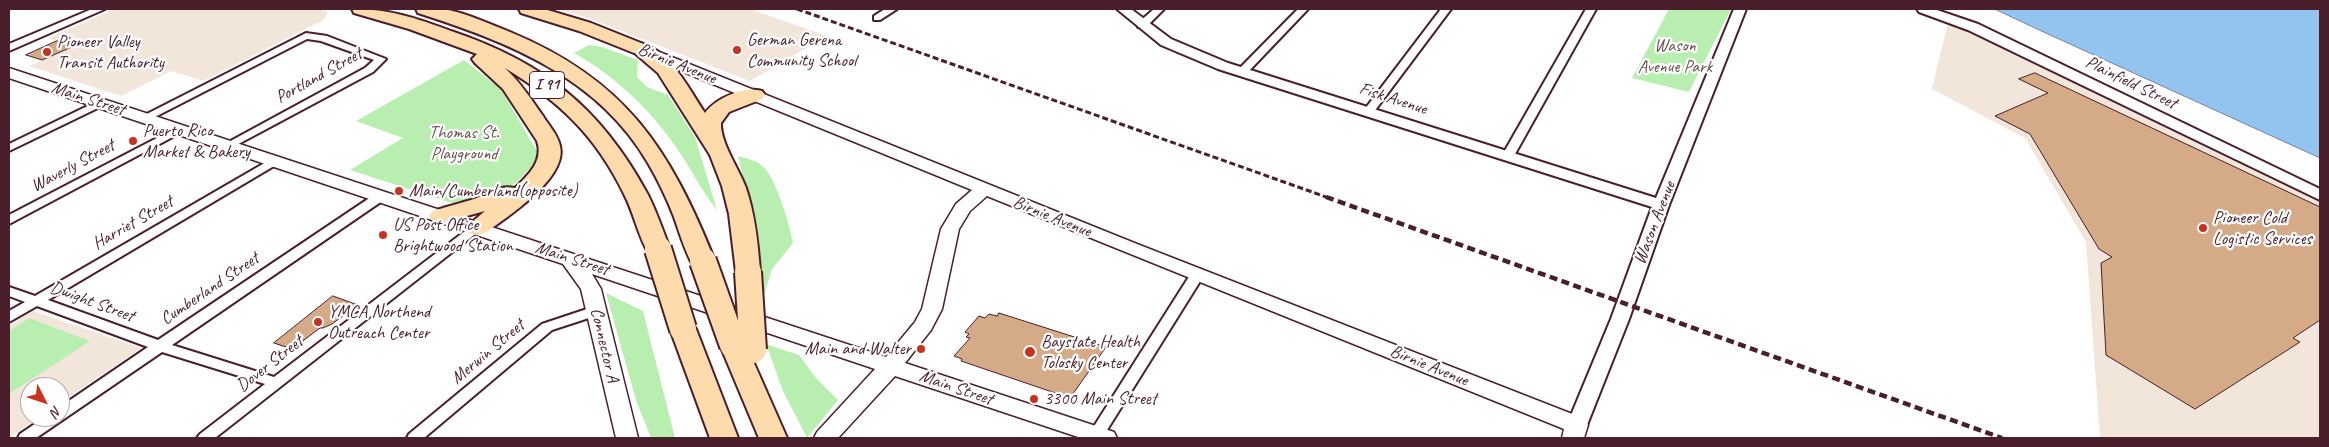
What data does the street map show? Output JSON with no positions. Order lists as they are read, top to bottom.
{
  "streets": {
    "highway": ["I 91"],
    "main road": ["Birnie Avenue", "Main Street", "Connector A"],
    "street": [
      "Portland Street",
      "Plainfield Street",
      "Fisk Avenue",
      "Waverly Street",
      "Harriet Street",
      "Wason Avenue",
      "Cumberland Street",
      "Dwight Street",
      "Merwin Street",
      "Dover Street"
    ]
  },
  "crossings": [
    ["Birnie Avenue", "Wason Avenue"],
    ["Portland Street", "Main Street"],
    ["Main Street", "Waverly Street"],
    ["Main Street", "Harriet Street"],
    ["Main Street", "Cumberland Street"],
    ["Main Street", "Connector A"],
    ["Main Street", "Dover Street"],
    ["Fisk Avenue", "Wason Avenue"],
    ["Harriet Street", "Dwight Street"],
    ["Cumberland Street", "Dwight Street"],
    ["Dwight Street", "Dover Street"],
    ["Connector A", "Merwin Street"]
  ],
  "parks": ["Wason Avenue Park", "Thomas St. Playground"],
  "places": [
    "German Gerena Community School",
    "Pioneer Valley Transit Authority",
    "Puerto Rico Market & Bakery",
    "Main/Cumberland(opposite)",
    "Pioneer Cold Logistic Services",
    "US Post Office Brightwood Station",
    "YMCA Northend Outreach Center",
    "Main and Walter",
    "Baystate Health Tolosky Center",
    "3300 Main Street"
  ],
  "north": "bottom right"
}
